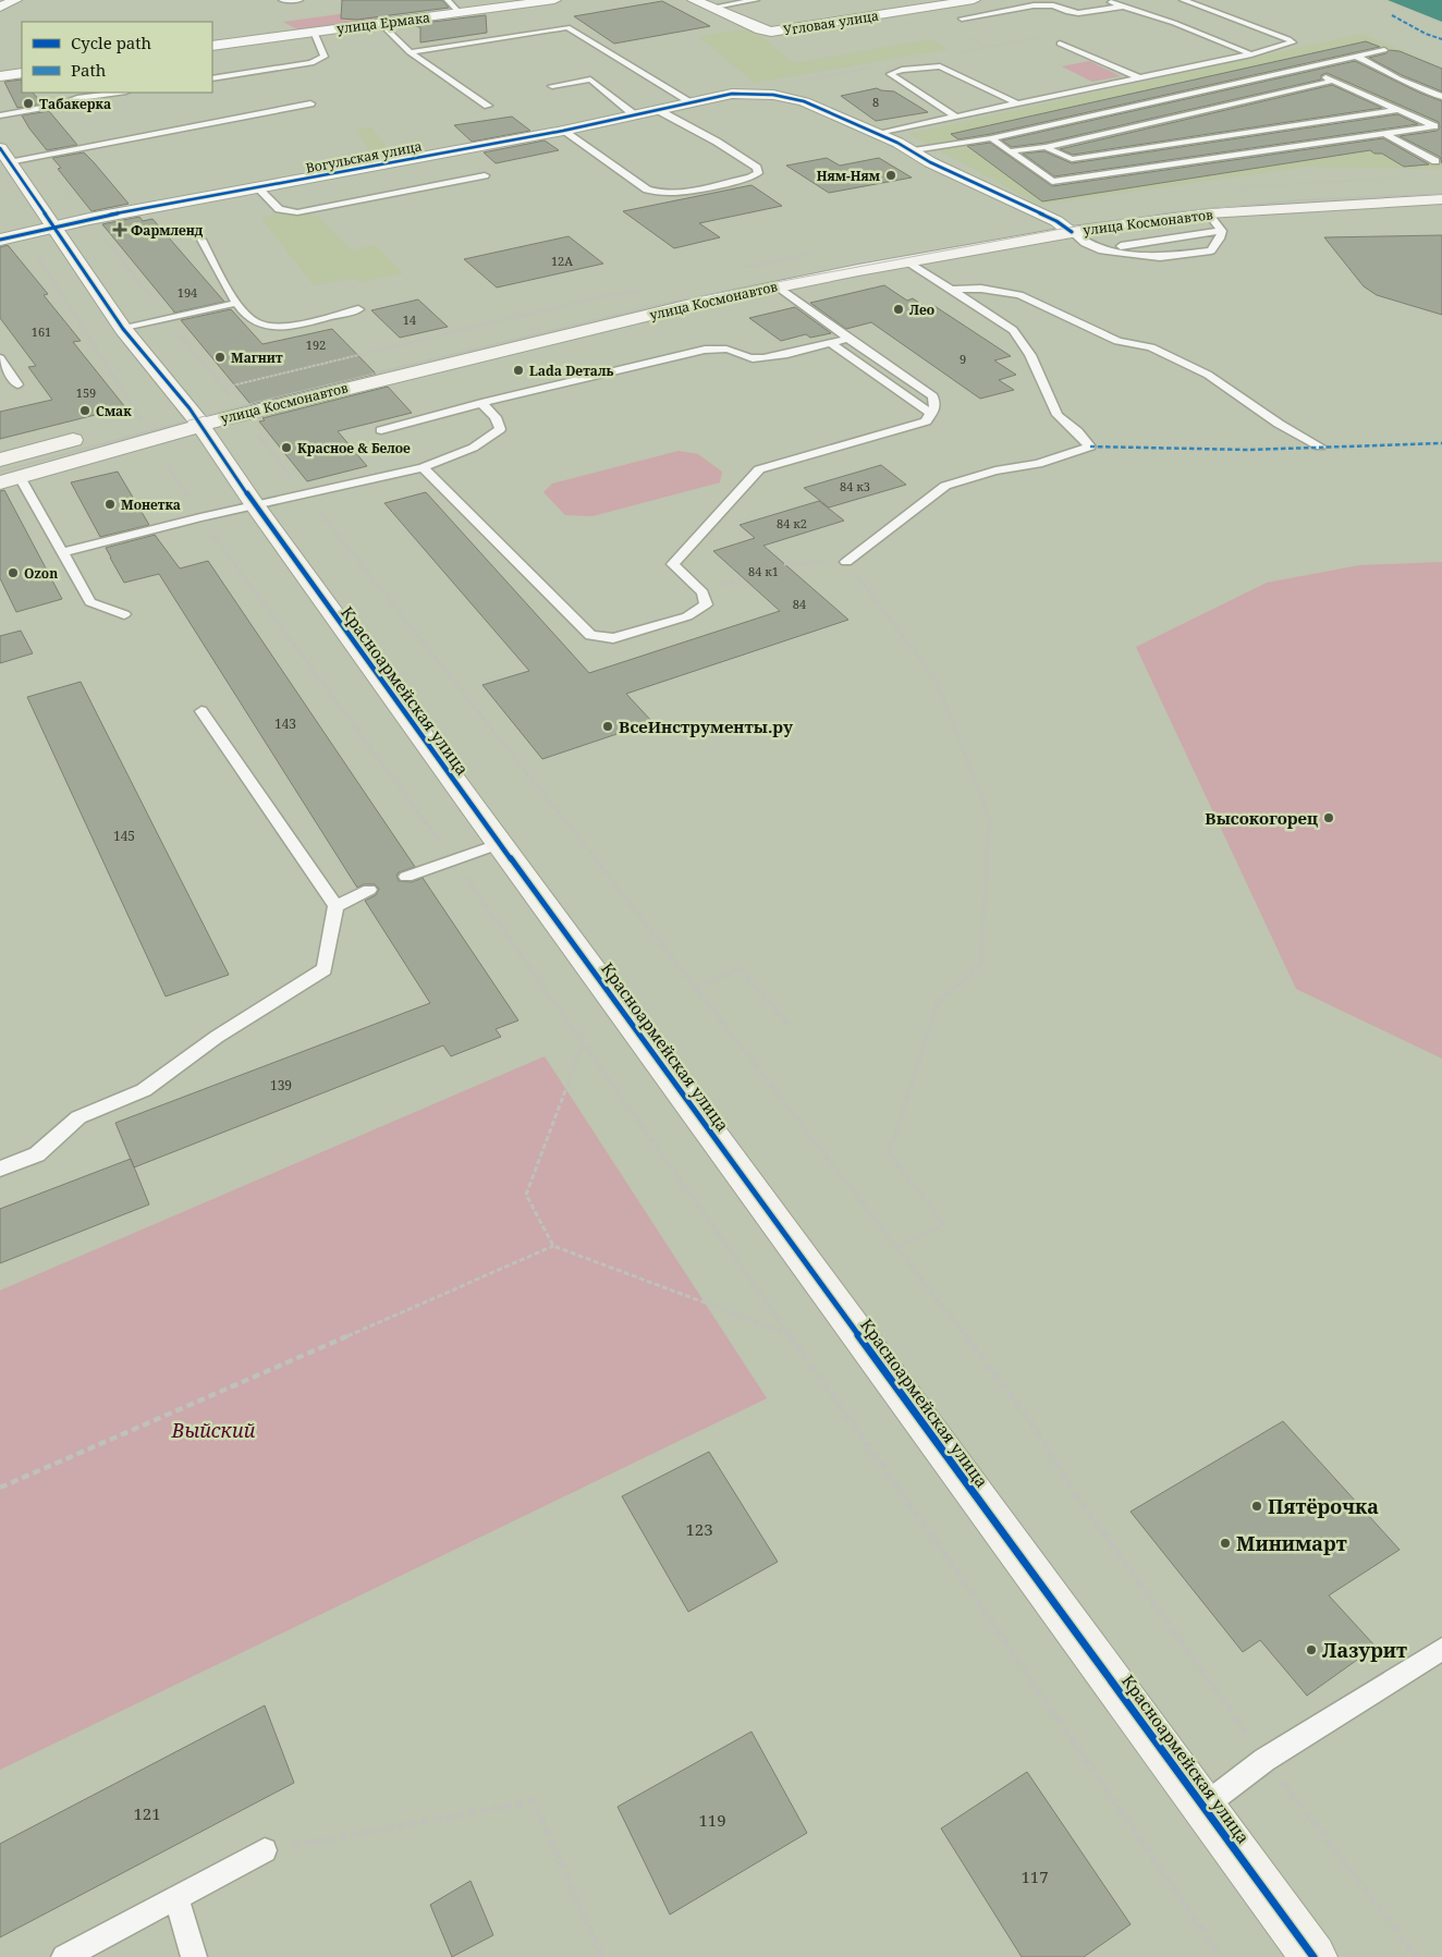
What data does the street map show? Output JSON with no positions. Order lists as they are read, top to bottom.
{
  "streets": {
    "main road": ["улица Космонавтов", "Красноармейская улица"],
    "street": ["улица Ермака", "Угловая улица", "Вогульская улица"]
  },
  "crossings": [
    ["Вогульская улица", "улица Космонавтов"],
    ["Вогульская улица", "Красноармейская улица"],
    ["улица Космонавтов", "Красноармейская улица"]
  ],
  "parks": ["Выйский"],
  "places": {
    "other": [
      "Табакерка",
      "Ням-Ням",
      "Лео",
      "Магнит",
      "Lada Dеталь",
      "Смак",
      "Красное & Белое",
      "Монетка",
      "Ozon",
      "ВсеИнструменты.ру",
      "Высокогорец",
      "Пятёрочка",
      "Минимарт",
      "Лазурит"
    ],
    "health": ["Фармленд"]
  },
  "house_numbers": [
    "8",
    "12А",
    "194",
    "14",
    "161",
    "192",
    "9",
    "159",
    "84 к3",
    "84 к2",
    "84 к1",
    "84",
    "143",
    "145",
    "139",
    "123",
    "121",
    "119",
    "117"
  ],
  "legend": ["Cycle path", "Path"]
}
